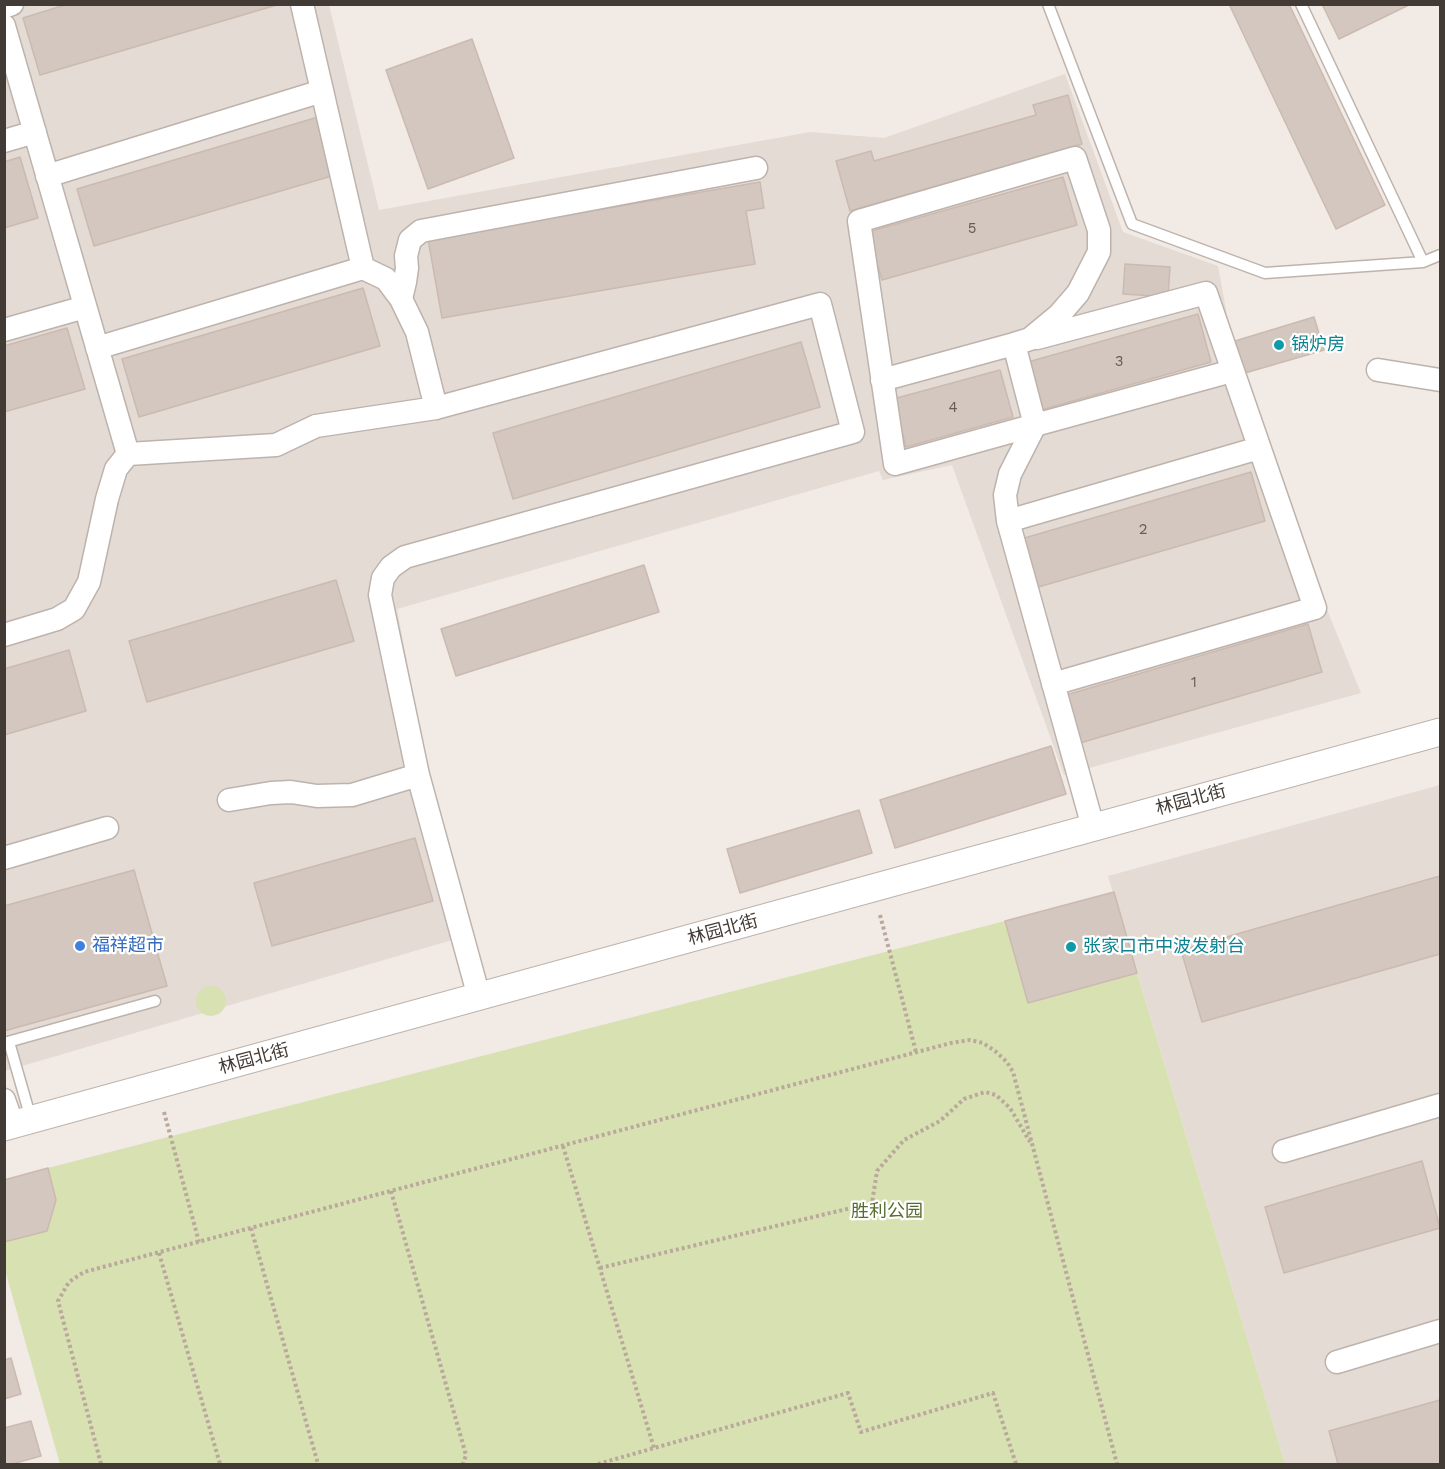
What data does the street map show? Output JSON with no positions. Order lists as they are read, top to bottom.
{
  "streets": {
    "street": ["林园北街"]
  },
  "parks": ["胜利公园"],
  "places": ["锅炉房", "福祥超市", "张家口市中波发射台"],
  "house_numbers": [
    "5",
    "3",
    "4",
    "2",
    "1"
  ]
}
